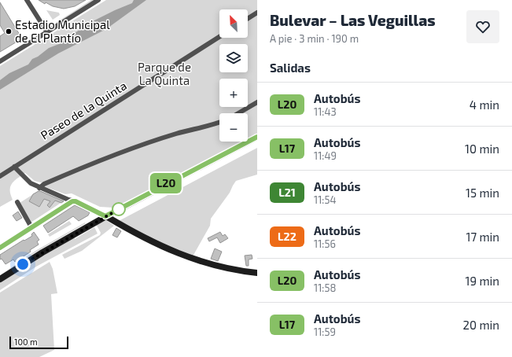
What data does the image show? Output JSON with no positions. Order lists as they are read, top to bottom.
{
  "streets": {
    "street": ["Paseo de la Quinta"]
  },
  "parks": ["Parque de La Quinta"],
  "places": ["Estadio Municipal de El Plantío"],
  "lines": ["bus line L20"],
  "scale_bar": "100 m",
  "north": "top left",
  "page": {
    "on_map": "L20",
    "heading": [
      ["Bulevar – Las Veguillas", "A pie · 3 min · 190 m"],
      "Salidas"
    ],
    "map_buttons": ["+", "−"],
    "list": [
      {
        "mark": "L20",
        "name": "Autobús",
        "note": "11:43",
        "value": "4 min"
      },
      {
        "mark": "L17",
        "name": "Autobús",
        "note": "11:49",
        "value": "10 min"
      },
      {
        "mark": "L21",
        "name": "Autobús",
        "note": "11:54",
        "value": "15 min"
      },
      {
        "mark": "L22",
        "name": "Autobús",
        "note": "11:56",
        "value": "17 min"
      },
      {
        "mark": "L20",
        "name": "Autobús",
        "note": "11:58",
        "value": "19 min"
      },
      {
        "mark": "L17",
        "name": "Autobús",
        "note": "11:59",
        "value": "20 min"
      }
    ],
    "scale": "100 m"
  }
}
